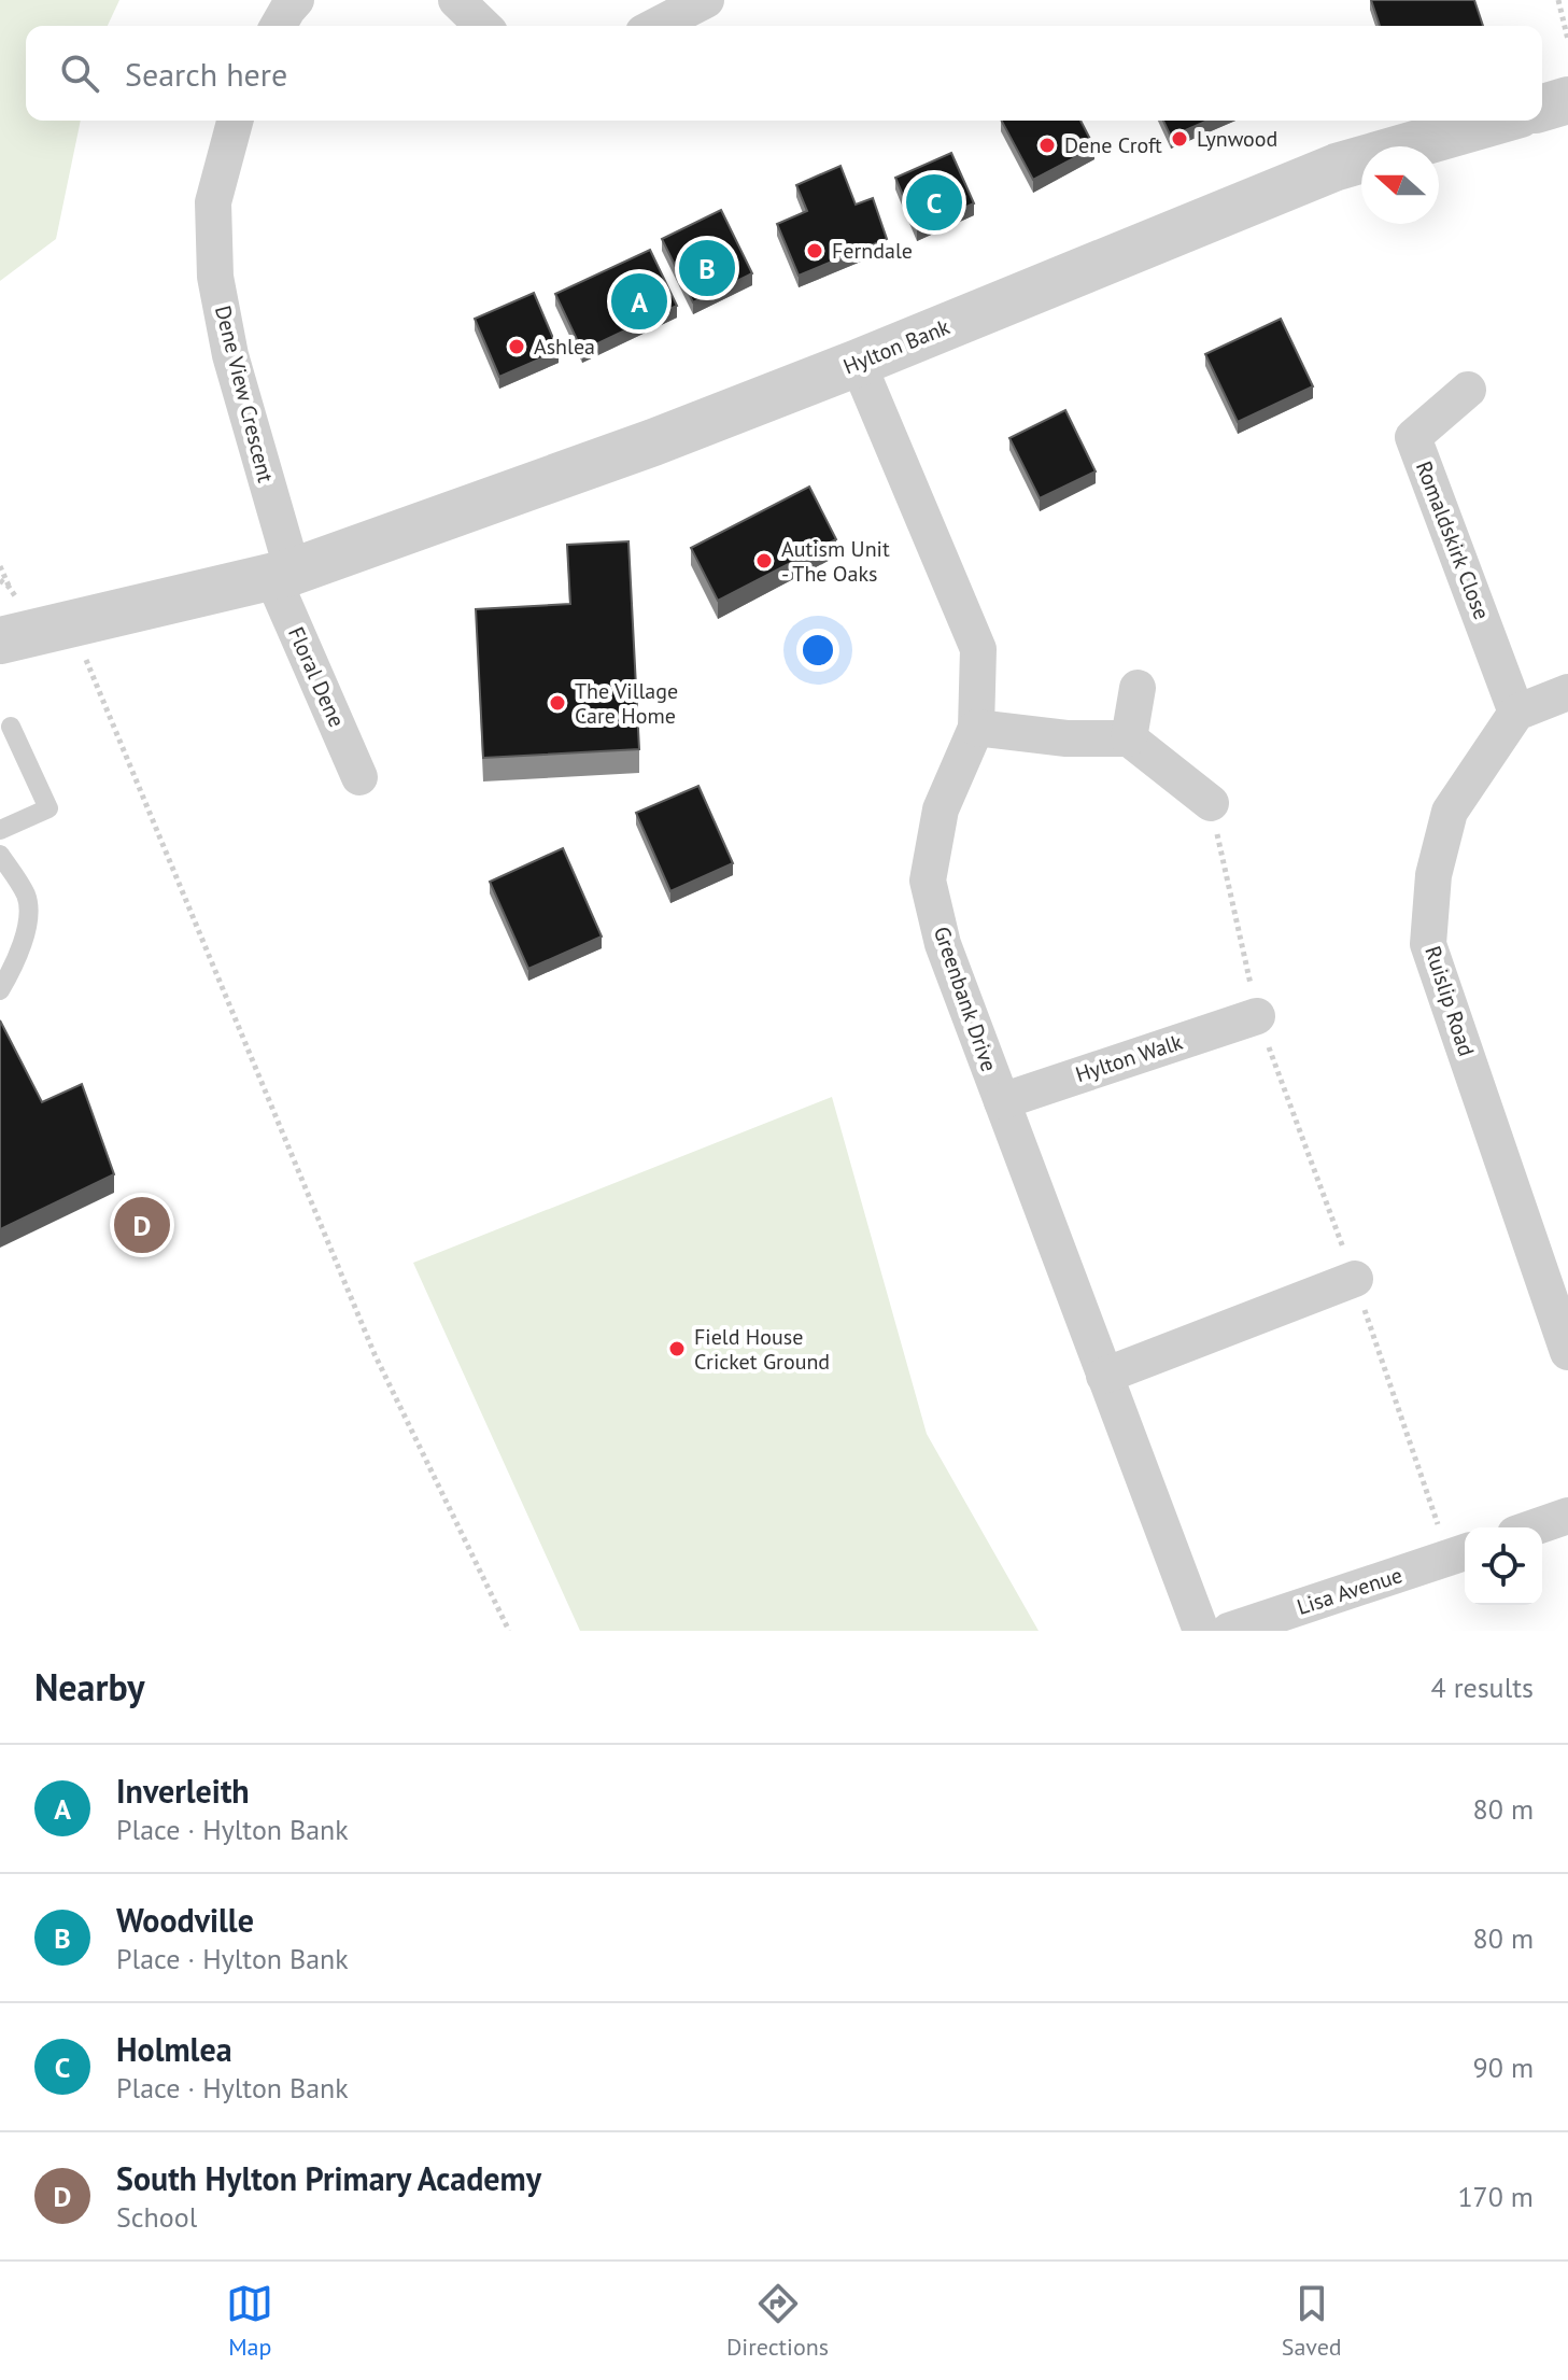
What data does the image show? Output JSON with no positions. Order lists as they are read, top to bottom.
{
  "streets": {
    "street": [
      "Hylton Bank",
      "Dene View Crescent",
      "Romaldskirk Close",
      "Floral Dene",
      "Greenbank Drive",
      "Ruislip Road",
      "Hylton Walk",
      "Lisa Avenue"
    ]
  },
  "crossings": [
    ["Hylton Bank", "Dene View Crescent"],
    ["Hylton Bank", "Floral Dene"],
    ["Hylton Bank", "Greenbank Drive"],
    ["Dene View Crescent", "Floral Dene"],
    ["Romaldskirk Close", "Ruislip Road"],
    ["Greenbank Drive", "Hylton Walk"]
  ],
  "places": [
    "Lynwood",
    "Dene Croft",
    "Ferndale",
    "Ashlea",
    "Autism Unit - The Oaks",
    "The Village Care Home",
    "Field House Cricket Ground"
  ],
  "north": "left",
  "page": {
    "search": "Search here",
    "pins": [
      "C",
      "B",
      "A",
      "D"
    ],
    "heading": ["Nearby", "4 results"],
    "list": [
      {
        "mark": "A",
        "name": "Inverleith",
        "note": "Place · Hylton Bank",
        "value": "80 m"
      },
      {
        "mark": "B",
        "name": "Woodville",
        "note": "Place · Hylton Bank",
        "value": "80 m"
      },
      {
        "mark": "C",
        "name": "Holmlea",
        "note": "Place · Hylton Bank",
        "value": "90 m"
      },
      {
        "mark": "D",
        "name": "South Hylton Primary Academy",
        "note": "School",
        "value": "170 m"
      }
    ],
    "nav": ["Map", "Directions", "Saved"]
  }
}
